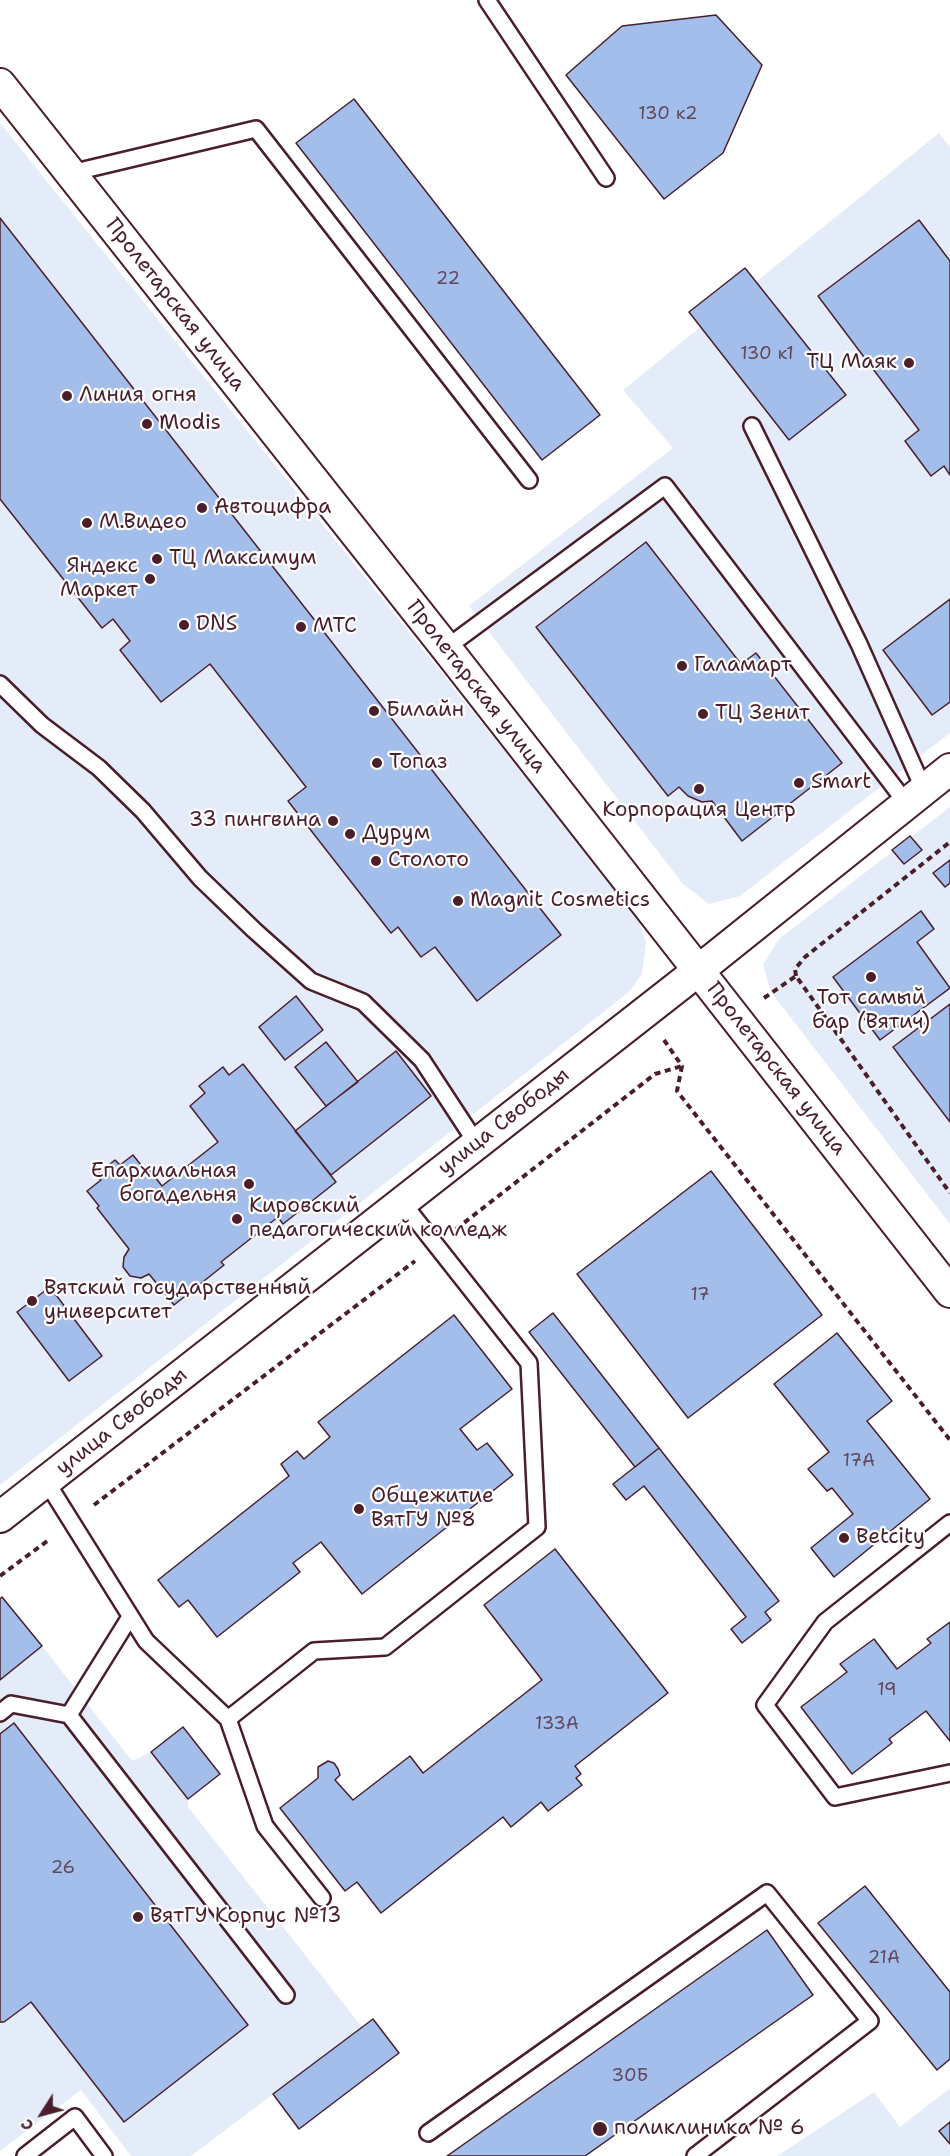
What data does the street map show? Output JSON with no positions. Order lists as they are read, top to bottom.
{
  "streets": {
    "street": ["Пролетарская улица", "улица Свободы"]
  },
  "crossings": [
    ["Пролетарская улица", "улица Свободы"]
  ],
  "places": [
    "ТЦ Маяк",
    "Линия огня",
    "Modis",
    "Автоцифра",
    "М.Видео",
    "ТЦ Максимум",
    "Яндекс Маркет",
    "DNS",
    "МТС",
    "Галамарт",
    "Билайн",
    "ТЦ Зенит",
    "Топаз",
    "Smart",
    "Корпорация Центр",
    "33 пингвина",
    "Дурум",
    "Столото",
    "Magnit Cosmetics",
    "Тот самый бар (Вятич)",
    "Епархиальная богадельня",
    "Кировский педагогический колледж",
    "Вятский государственный университет",
    "Общежитие ВятГУ №8",
    "Betcity",
    "ВятГУ Корпус №13",
    "поликлиника № 6"
  ],
  "house_numbers": [
    "130 к2",
    "22",
    "130 к1",
    "17",
    "17А",
    "19",
    "133А",
    "26",
    "21А",
    "30Б"
  ],
  "north": "bottom left"
}
